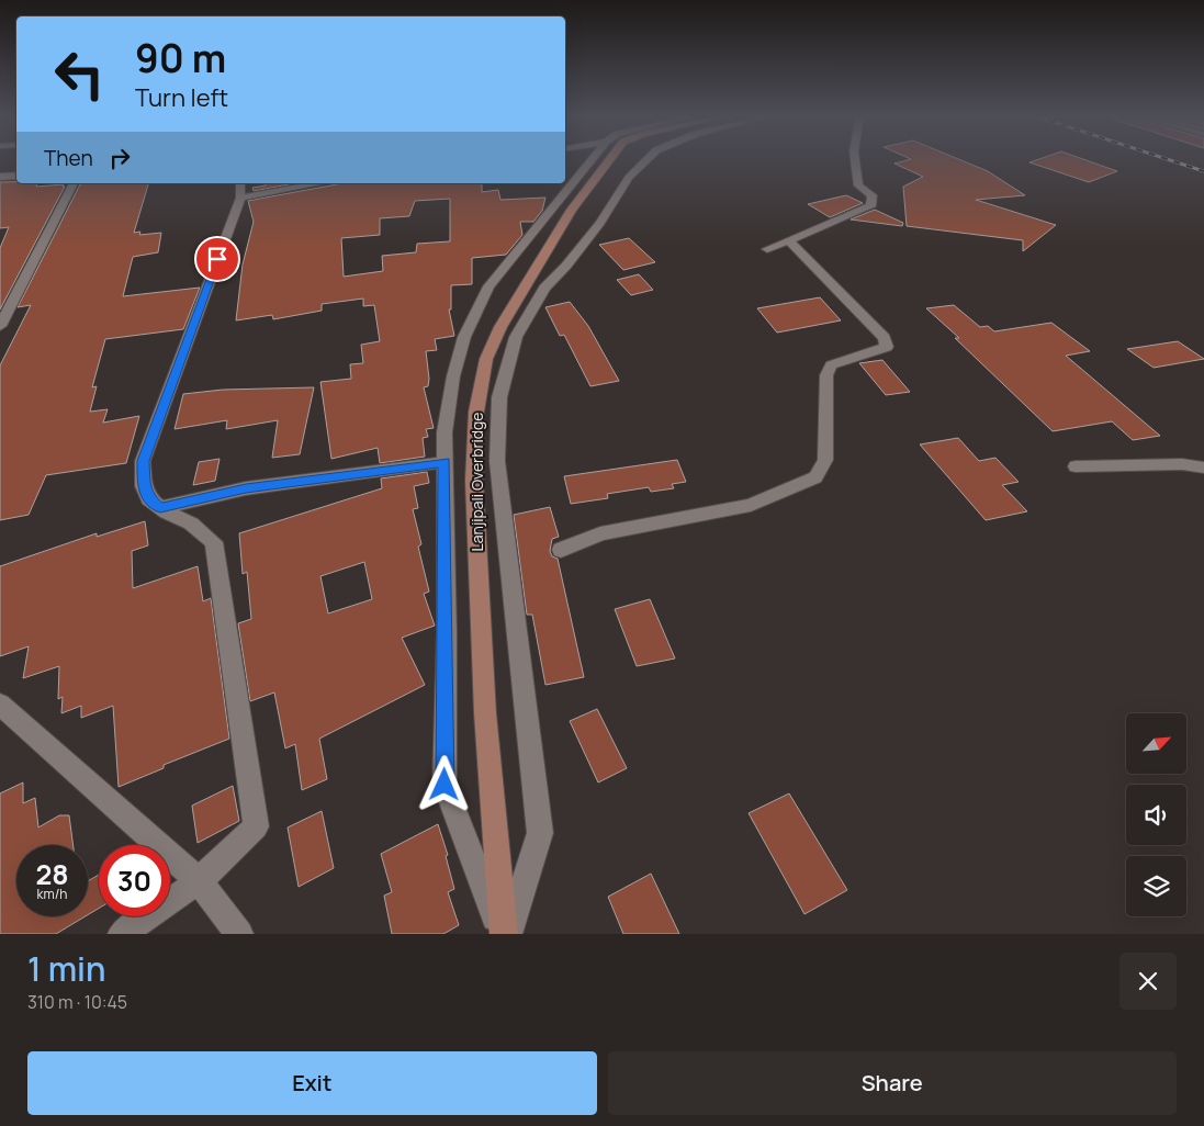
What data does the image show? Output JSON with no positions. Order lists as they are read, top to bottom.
{
  "streets": {
    "main road": ["Lanjipali Overbridge"]
  },
  "north": "top right",
  "page": {
    "turn": ["90 m", "Turn left"],
    "then": "Then",
    "speed": "28 km/h",
    "limit": "30",
    "heading": ["1 min", "310 m · 10:45"],
    "buttons": ["Exit", "Share"]
  }
}
